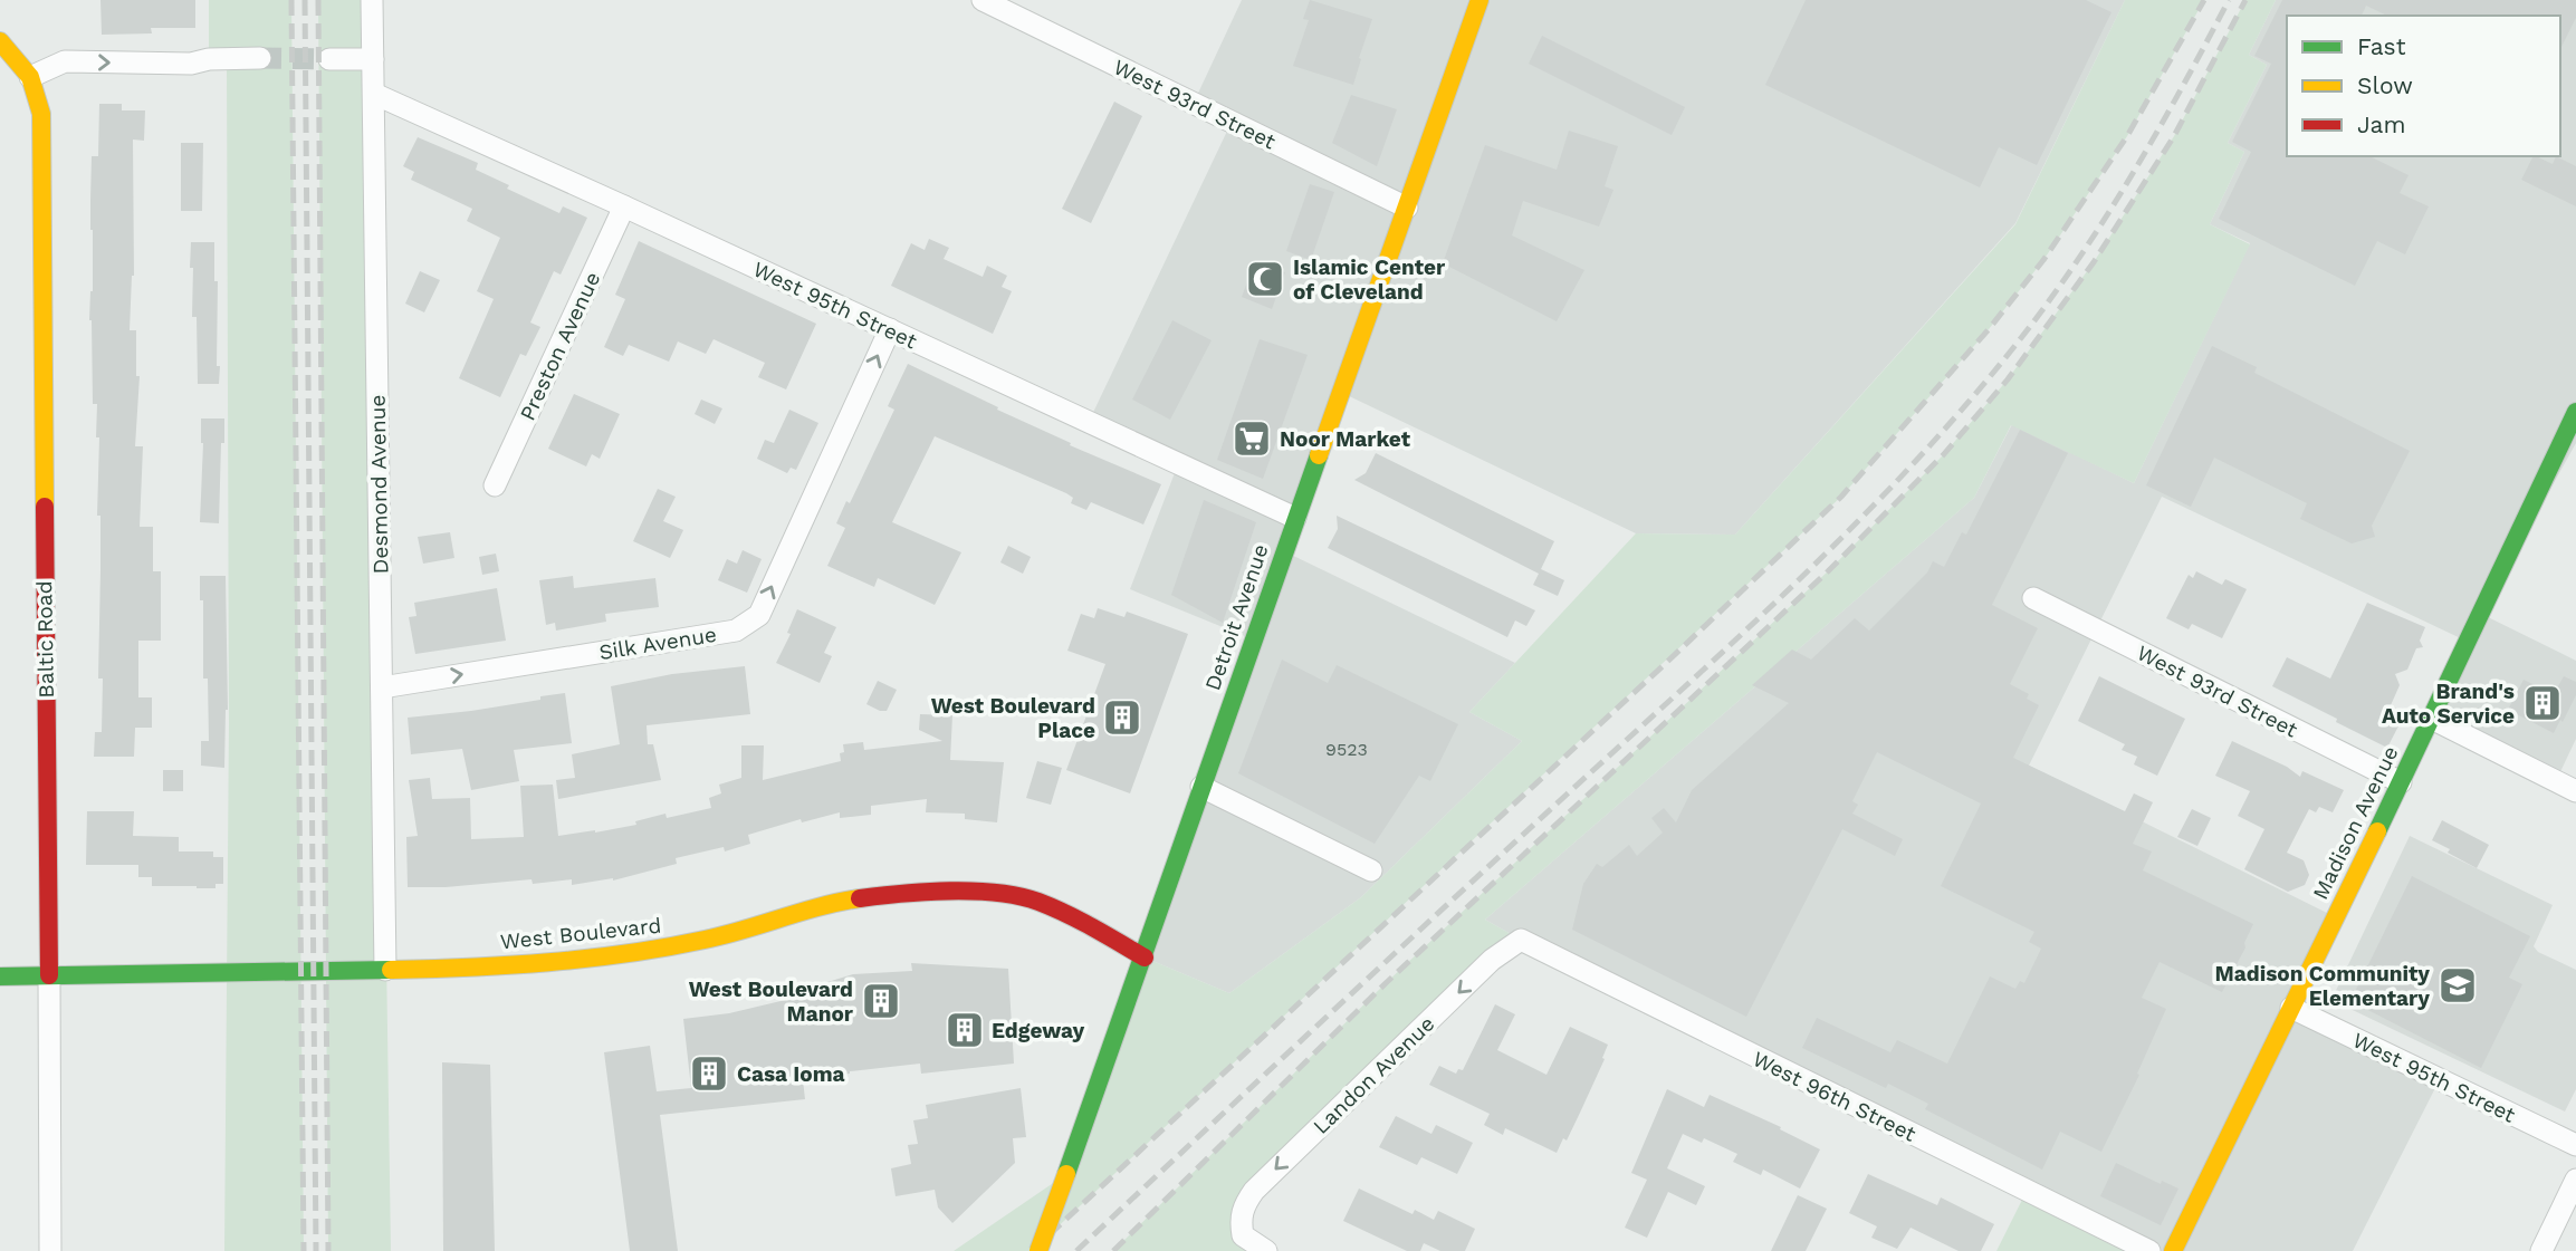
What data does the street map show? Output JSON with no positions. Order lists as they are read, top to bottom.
{
  "streets": {
    "main road": [
      "Detroit Avenue",
      "Baltic Road",
      "Madison Avenue",
      "West Boulevard"
    ],
    "street": [
      "West 93rd Street",
      "West 95th Street",
      "Preston Avenue",
      "Desmond Avenue",
      "Silk Avenue",
      "Landon Avenue",
      "West 96th Street"
    ]
  },
  "crossings": [
    ["West 93rd Street", "Detroit Avenue"],
    ["West 93rd Street", "Madison Avenue"],
    ["West 95th Street", "Preston Avenue"],
    ["West 95th Street", "Desmond Avenue"],
    ["West 95th Street", "Detroit Avenue"],
    ["West 95th Street", "Silk Avenue"],
    ["West 95th Street", "Madison Avenue"],
    ["Desmond Avenue", "Silk Avenue"],
    ["Desmond Avenue", "West Boulevard"],
    ["Detroit Avenue", "West Boulevard"],
    ["Baltic Road", "West Boulevard"],
    ["Landon Avenue", "West 96th Street"]
  ],
  "one_way": ["Silk Avenue", "Landon Avenue"],
  "places": {
    "mosque": ["Islamic Center of Cleveland"],
    "supermarket": ["Noor Market"],
    "building": [
      "Brand's Auto Service",
      "West Boulevard Place",
      "West Boulevard Manor",
      "Edgeway",
      "Casa Ioma"
    ],
    "school or university": ["Madison Community Elementary"]
  },
  "house_numbers": ["9523"],
  "legend": ["Fast", "Slow", "Jam"]
}
